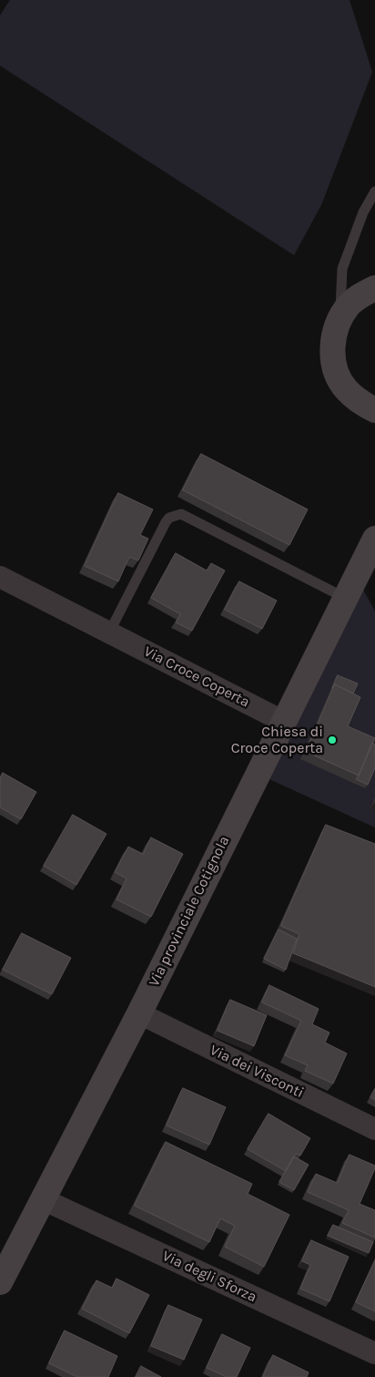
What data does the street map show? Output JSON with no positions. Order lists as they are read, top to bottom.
{
  "streets": {
    "street": [
      "Via Croce Coperta",
      "Via provinciale Cotignola",
      "Via dei Visconti",
      "Via degli Sforza"
    ]
  },
  "crossings": [
    ["Via Croce Coperta", "Via provinciale Cotignola"],
    ["Via provinciale Cotignola", "Via dei Visconti"],
    ["Via provinciale Cotignola", "Via degli Sforza"]
  ],
  "places": ["Chiesa di Croce Coperta"]
}
